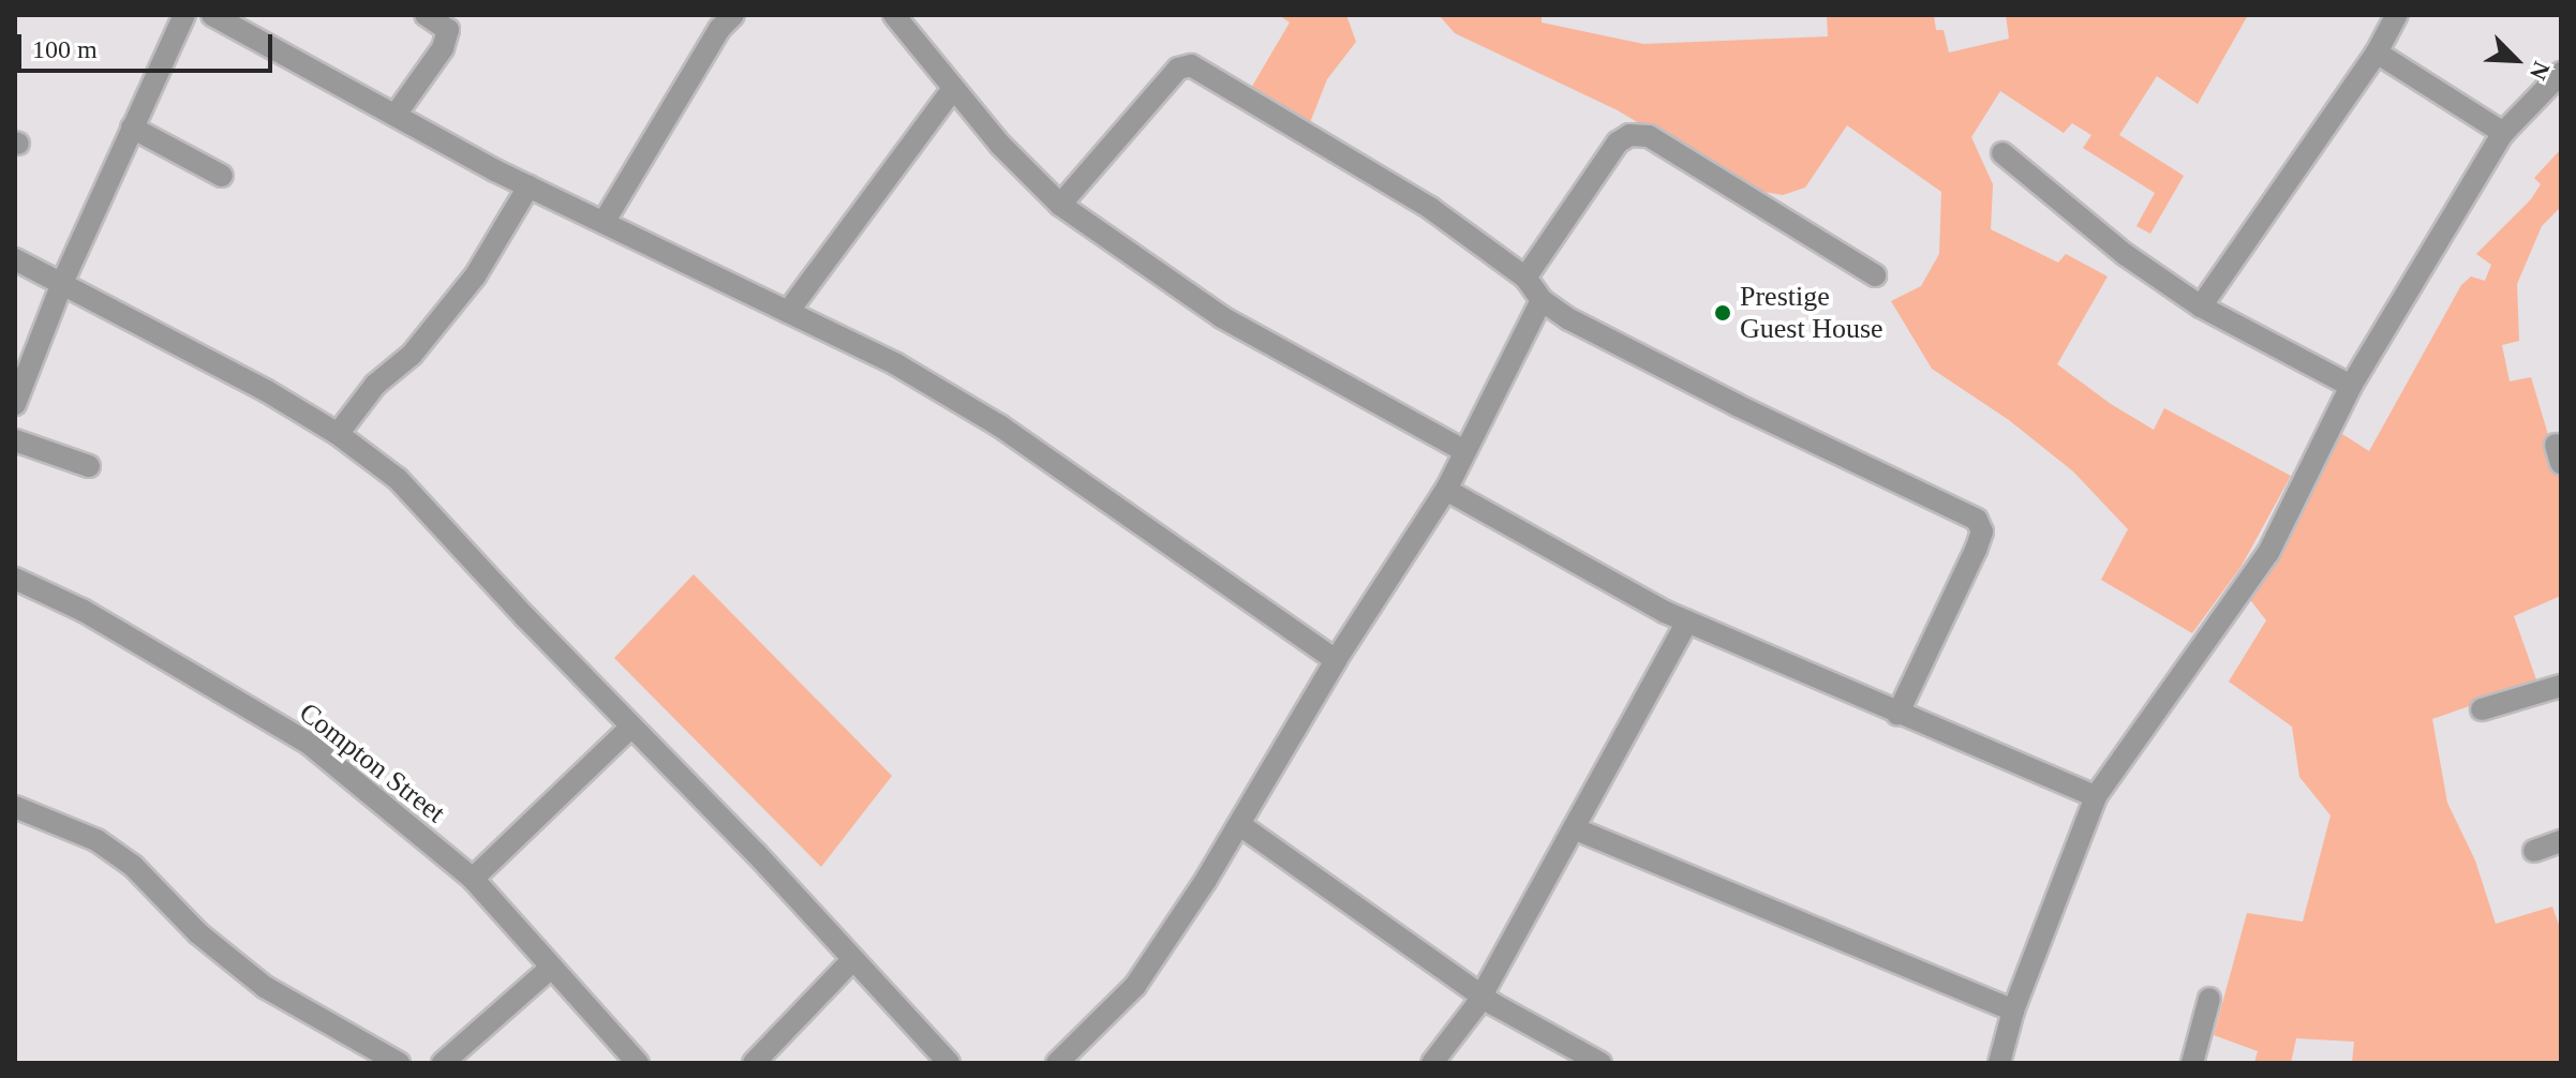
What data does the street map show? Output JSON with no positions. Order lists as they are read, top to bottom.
{
  "streets": {
    "street": ["Compton Street"]
  },
  "places": ["Prestige Guest House"],
  "scale_bar": "100 m",
  "north": "bottom right"
}
